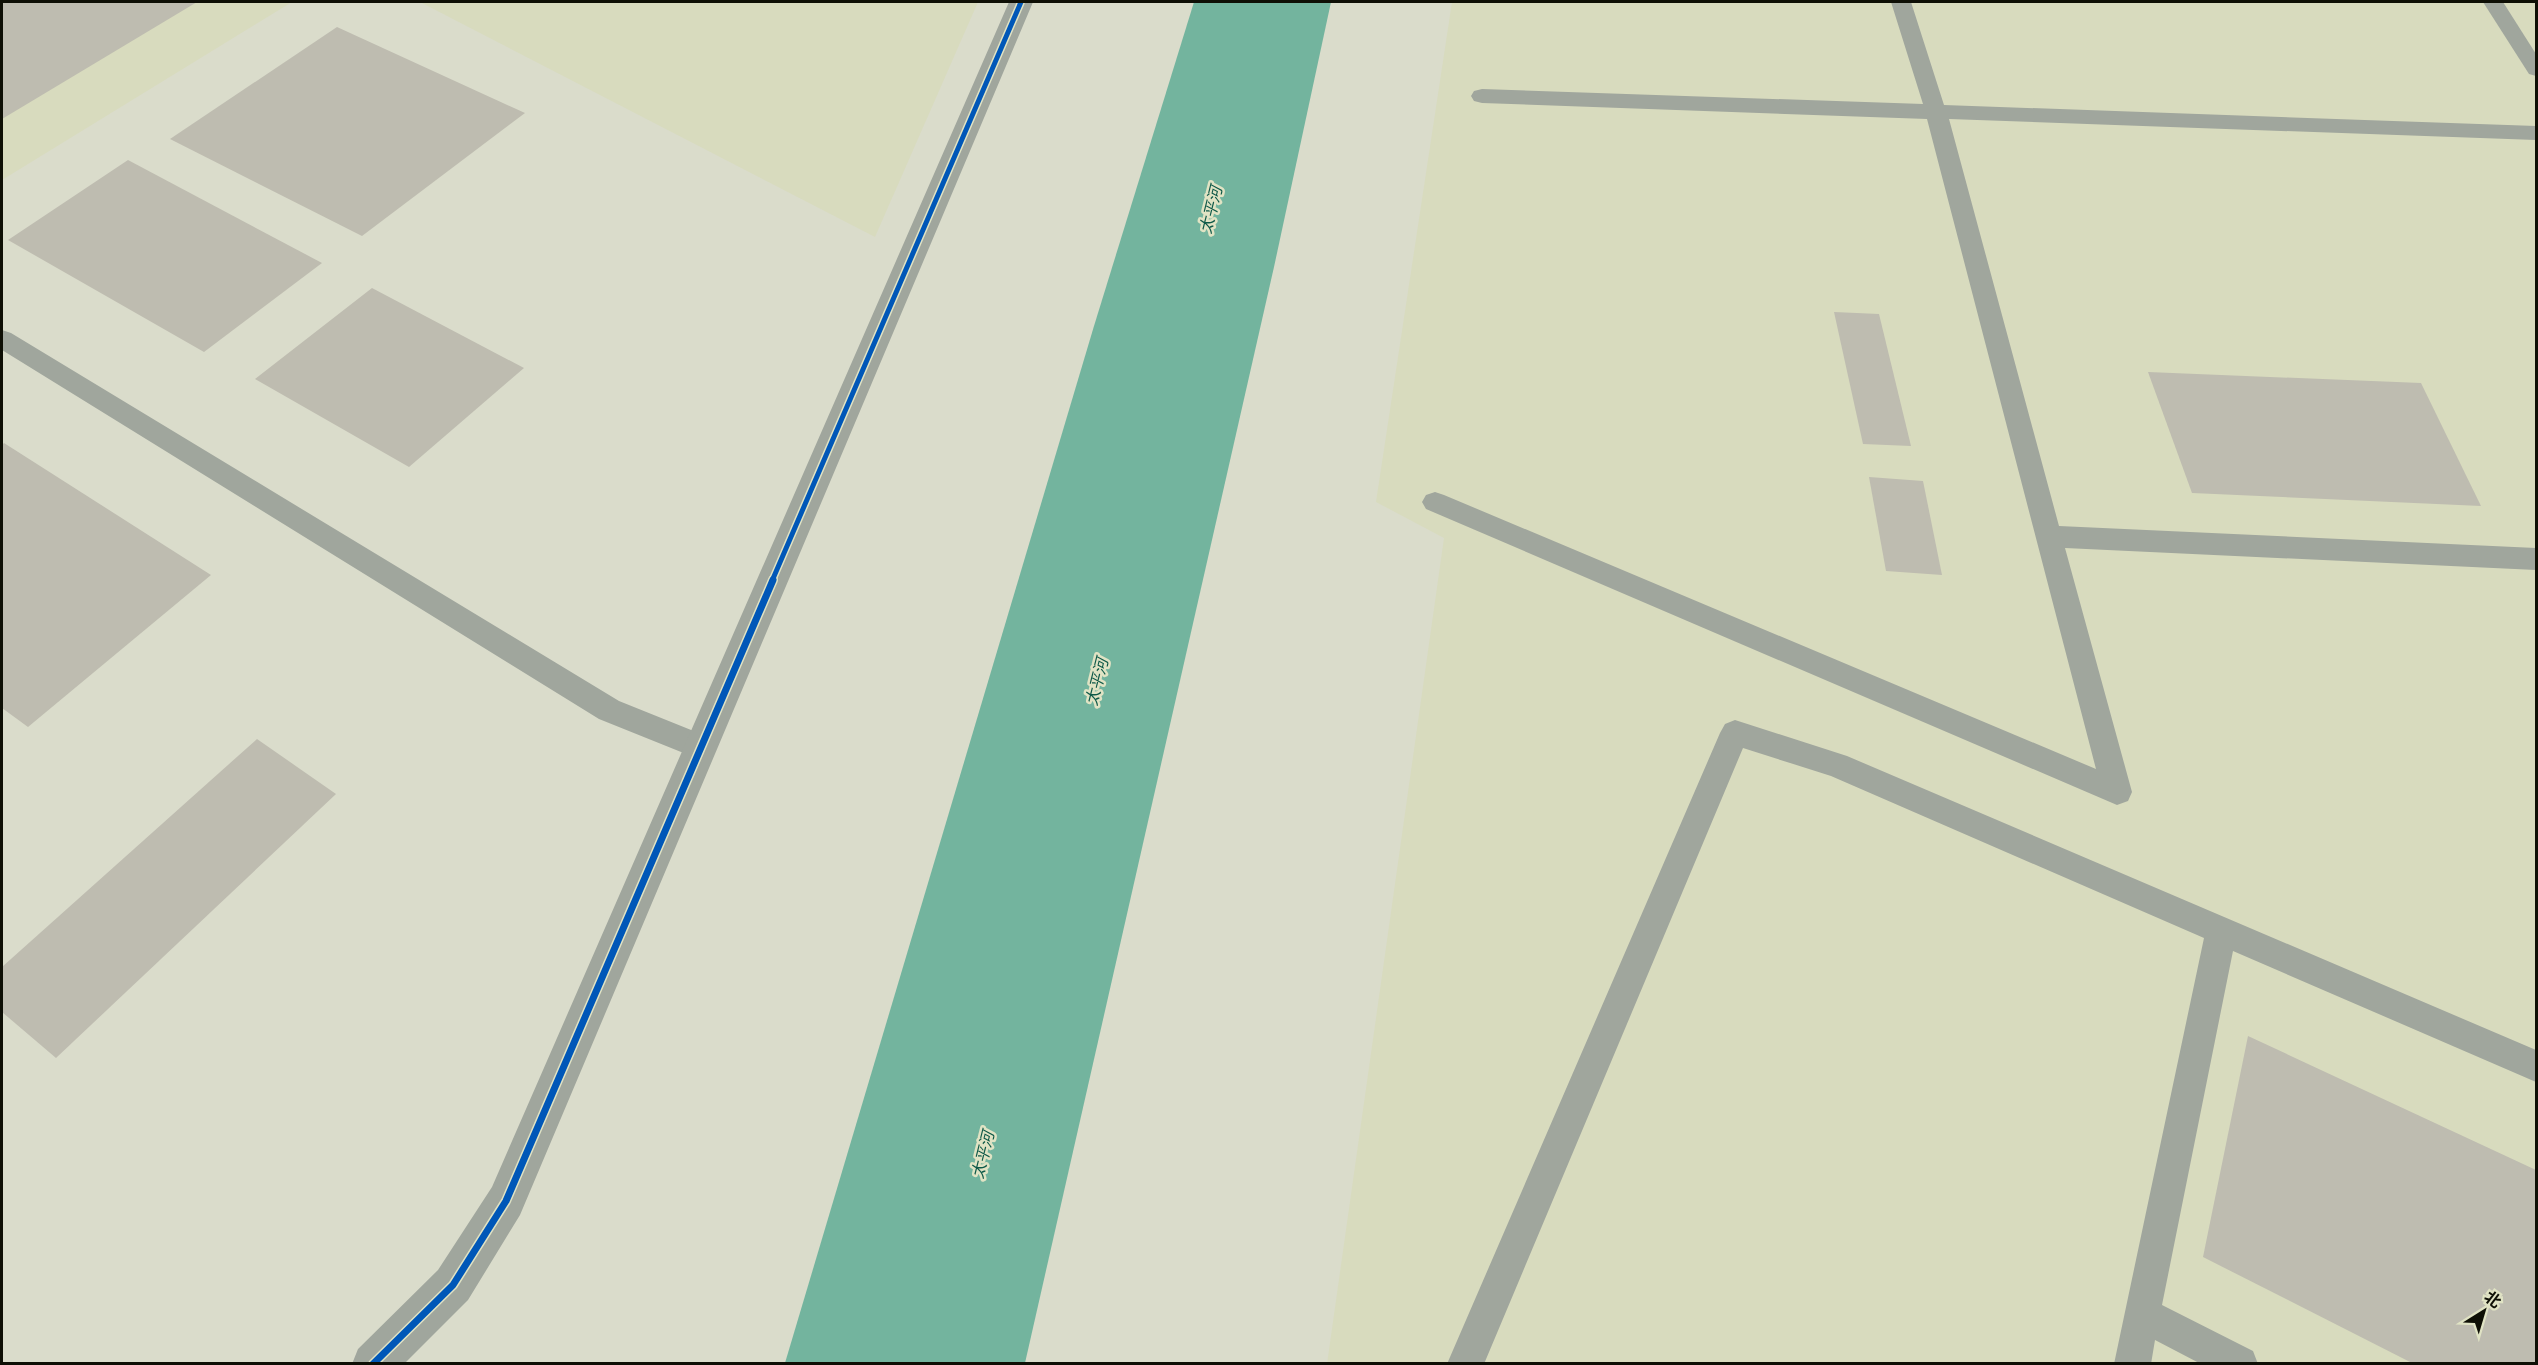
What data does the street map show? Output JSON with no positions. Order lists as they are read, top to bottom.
{
  "water": ["太平河"],
  "north": "top right"
}
